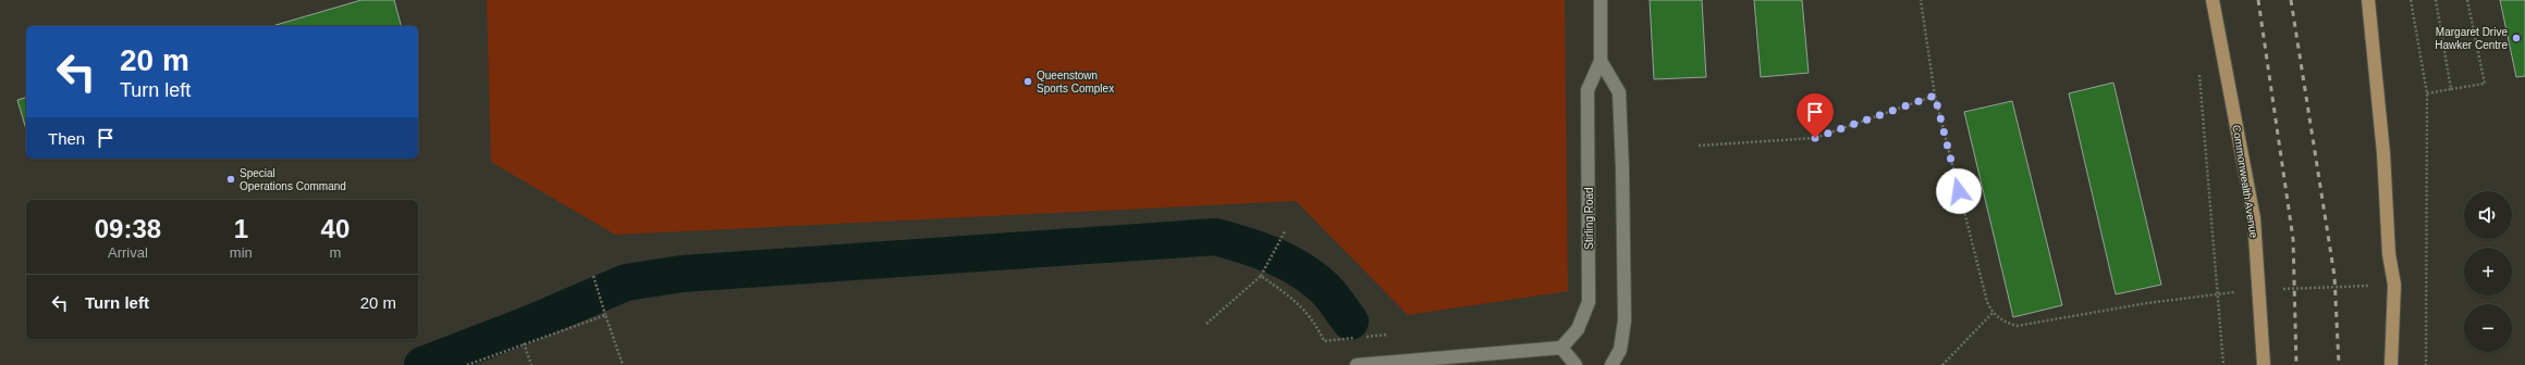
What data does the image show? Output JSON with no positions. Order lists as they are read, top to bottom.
{
  "streets": {
    "main road": ["Commonwealth Avenue"],
    "street": ["Stirling Road"]
  },
  "places": ["Margaret Drive Hawker Centre", "Queenstown Sports Complex", "Special Operations Command"],
  "page": {
    "turn": ["20 m", "Turn left"],
    "then": "Then",
    "map_buttons": ["+", "−"],
    "eta": [
      "09:38",
      "Arrival",
      "1",
      "min",
      "40",
      "m"
    ],
    "list": [
      {
        "name": "Turn left",
        "value": "20 m"
      }
    ]
  }
}
